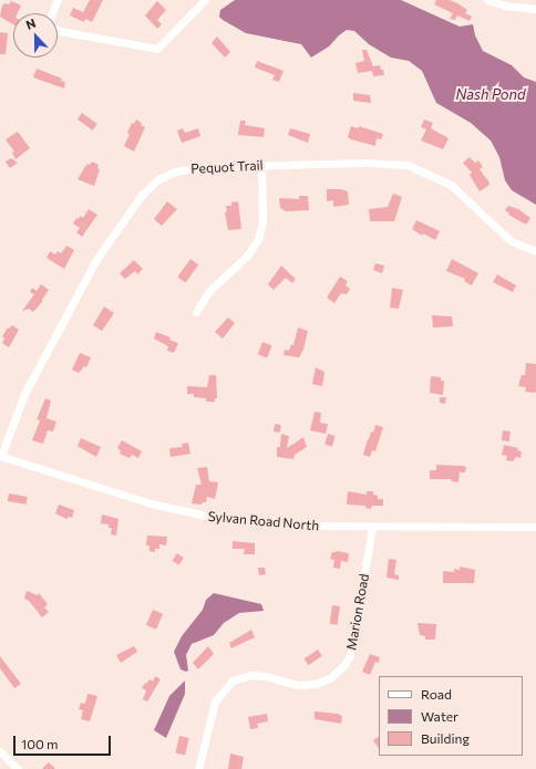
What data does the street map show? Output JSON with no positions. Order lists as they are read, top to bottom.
{
  "streets": {
    "street": ["Pequot Trail", "Sylvan Road North", "Marion Road"]
  },
  "crossings": [
    ["Pequot Trail", "Sylvan Road North"],
    ["Sylvan Road North", "Marion Road"]
  ],
  "water": ["Nash Pond"],
  "legend": ["Road", "Water", "Building"],
  "scale_bar": "100 m",
  "north": "top"
}
